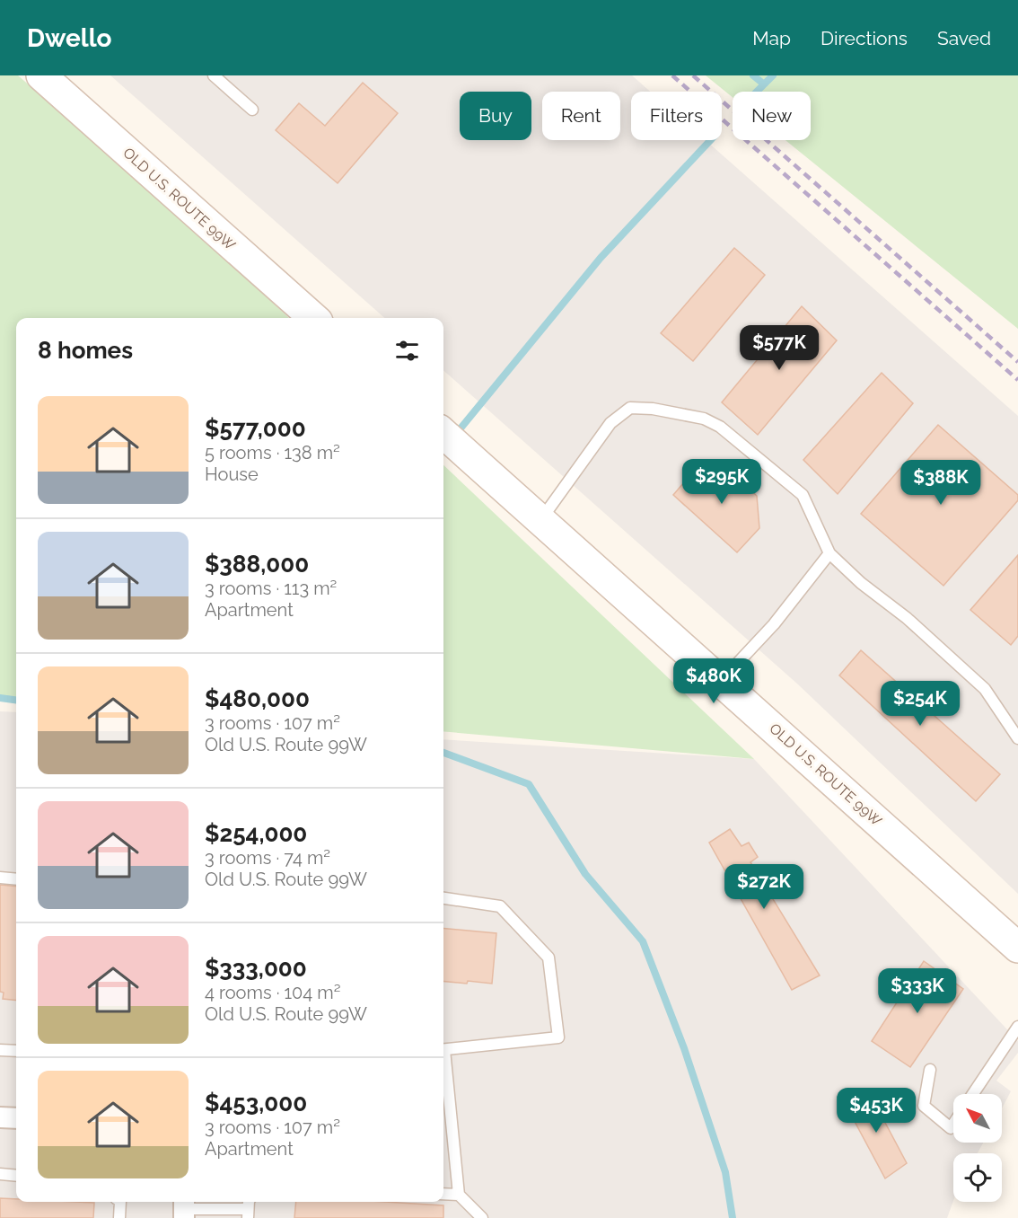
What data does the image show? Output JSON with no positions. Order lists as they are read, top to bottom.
{
  "streets": {
    "main road": ["OLD U.S. ROUTE 99W"]
  },
  "north": "top left",
  "page": {
    "header": "Dwello",
    "nav": ["Map", "Directions", "Saved"],
    "chip": [
      "Buy",
      "Rent",
      "Filters",
      "New"
    ],
    "heading": "8 homes",
    "price": [
      "$577K",
      "$295K",
      "$388K",
      "$480K",
      "$254K",
      "$272K",
      "$333K",
      "$453K"
    ],
    "list": [
      {
        "name": "$577,000",
        "note": "5 rooms · 138 m² · House"
      },
      {
        "name": "$388,000",
        "note": "3 rooms · 113 m² · Apartment"
      },
      {
        "name": "$480,000",
        "note": "3 rooms · 107 m² · Old U.S. Route 99W"
      },
      {
        "name": "$254,000",
        "note": "3 rooms · 74 m² · Old U.S. Route 99W"
      },
      {
        "name": "$333,000",
        "note": "4 rooms · 104 m² · Old U.S. Route 99W"
      },
      {
        "name": "$453,000",
        "note": "3 rooms · 107 m² · Apartment"
      }
    ]
  }
}
